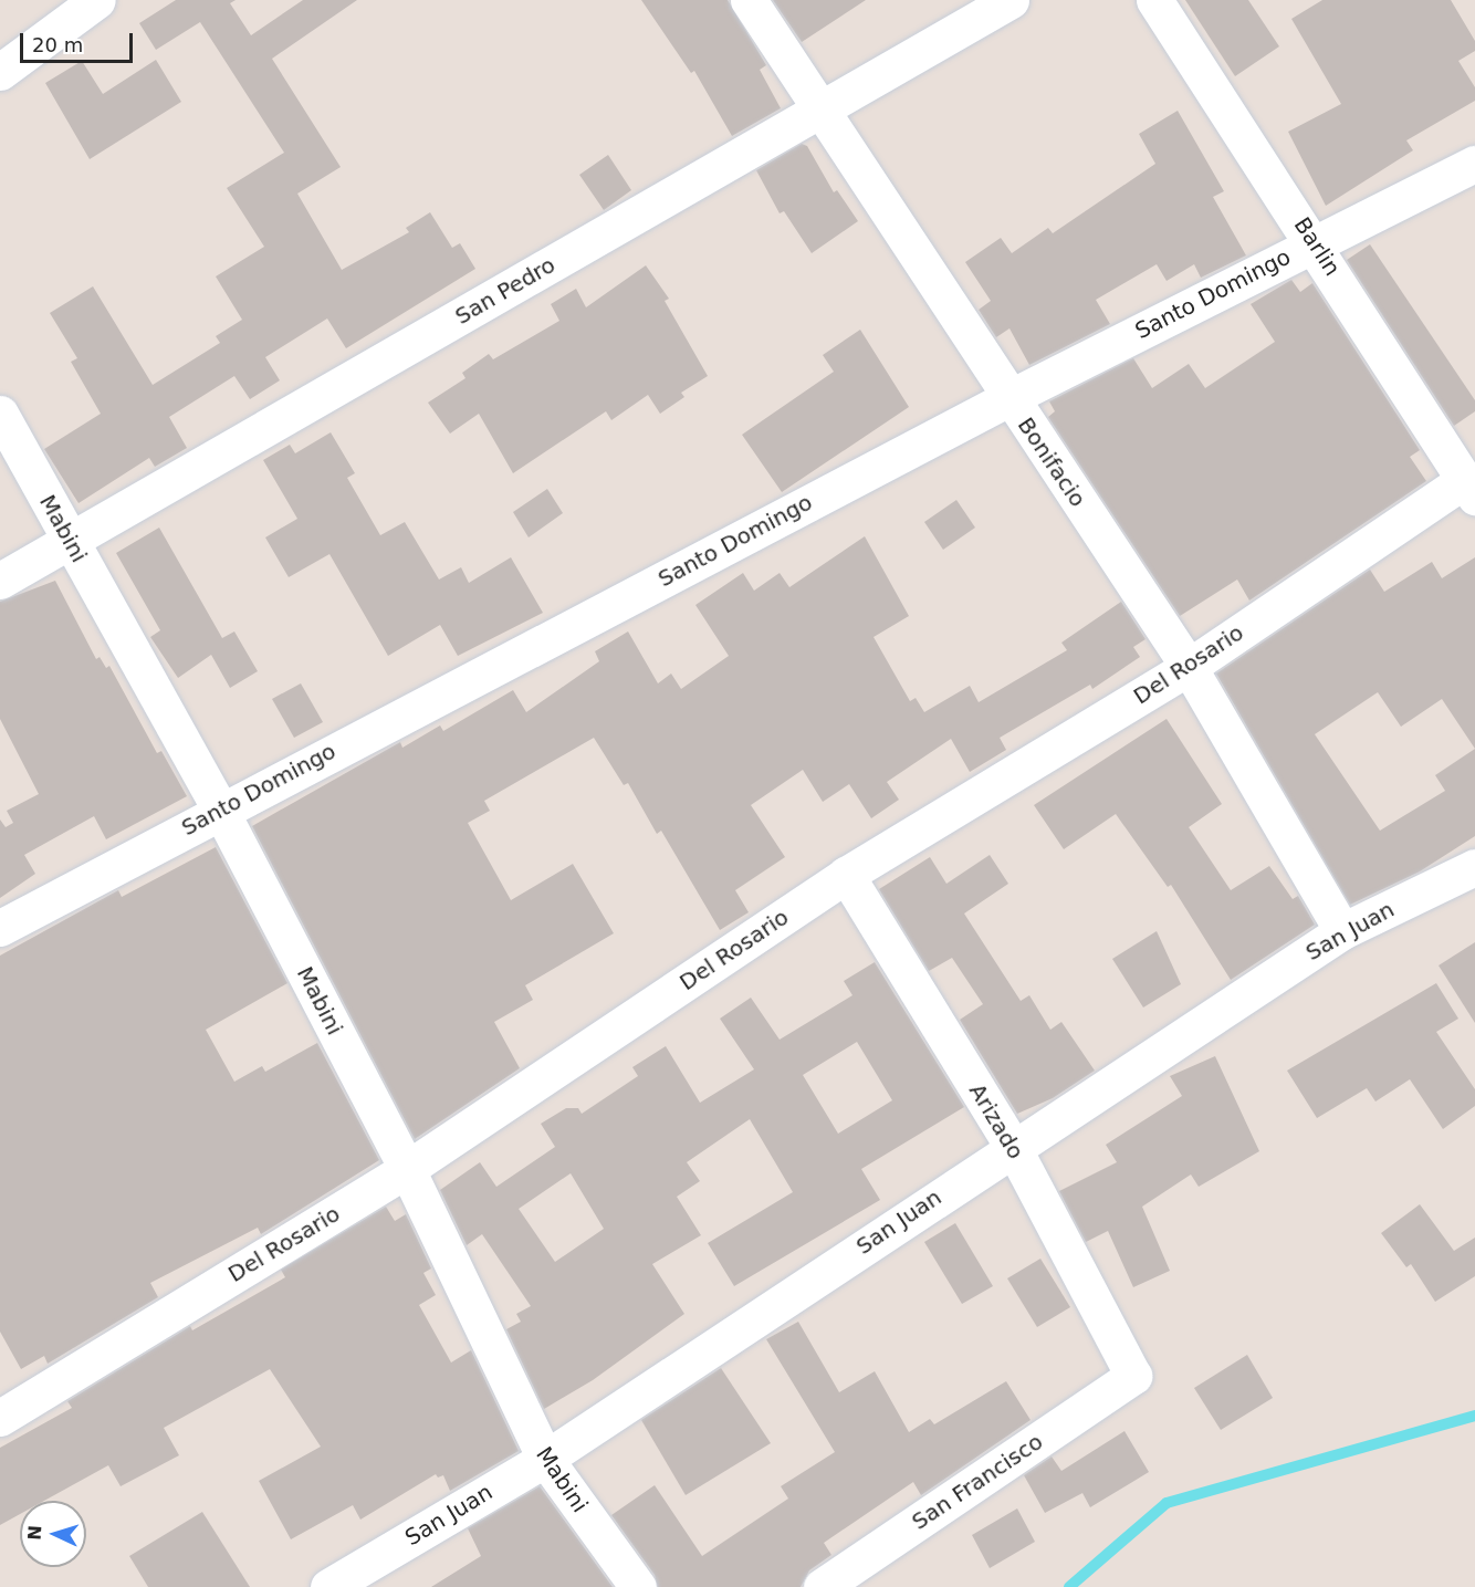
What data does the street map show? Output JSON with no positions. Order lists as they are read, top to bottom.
{
  "streets": {
    "street": [
      "Barlin",
      "San Pedro",
      "Santo Domingo",
      "Bonifacio",
      "Mabini",
      "Del Rosario",
      "San Juan",
      "Arizado",
      "San Francisco"
    ]
  },
  "crossings": [
    ["Barlin", "Santo Domingo"],
    ["Barlin", "Del Rosario"],
    ["San Pedro", "Bonifacio"],
    ["San Pedro", "Mabini"],
    ["Santo Domingo", "Bonifacio"],
    ["Santo Domingo", "Mabini"],
    ["Bonifacio", "Del Rosario"],
    ["Bonifacio", "San Juan"],
    ["Mabini", "Del Rosario"],
    ["Mabini", "San Juan"],
    ["Del Rosario", "Arizado"],
    ["San Juan", "Arizado"],
    ["Arizado", "San Francisco"]
  ],
  "scale_bar": "20 m",
  "north": "left"
}
